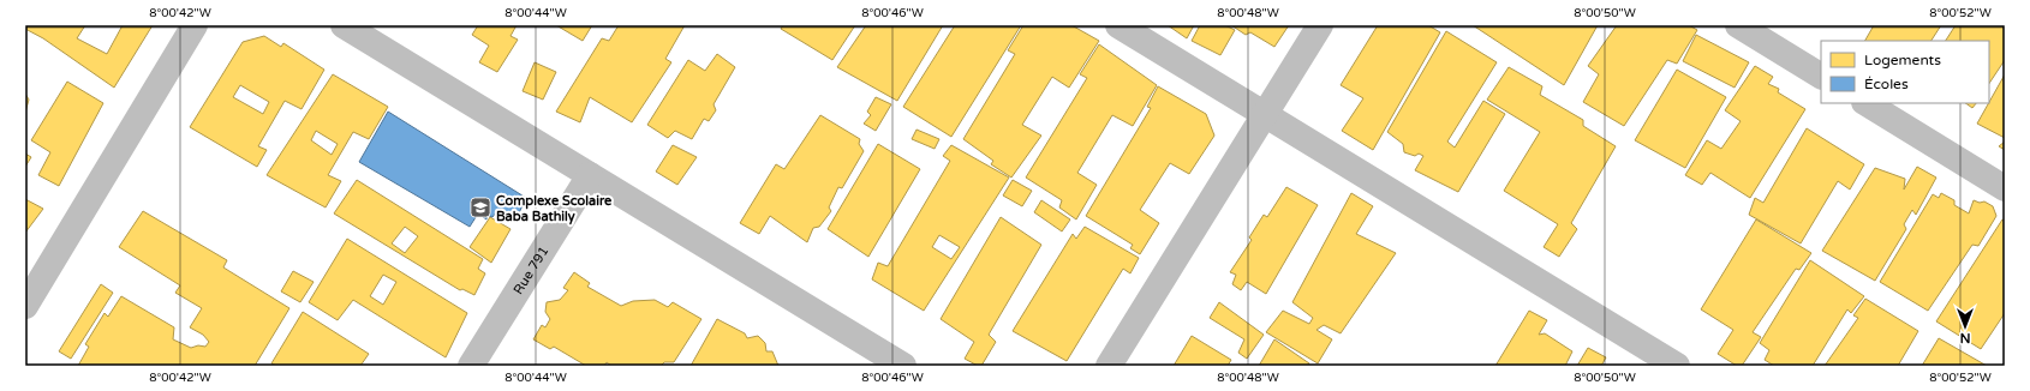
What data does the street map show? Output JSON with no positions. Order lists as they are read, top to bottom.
{
  "streets": {
    "street": ["Rue 791"]
  },
  "places": {
    "school or university": ["Complexe Scolaire Baba Bathily"]
  },
  "legend": ["Logements", "Écoles"],
  "north": "bottom",
  "coordinates": [
    "8°00'42\"W",
    "8°00'44\"W",
    "8°00'46\"W",
    "8°00'48\"W",
    "8°00'50\"W",
    "8°00'52\"W"
  ]
}
